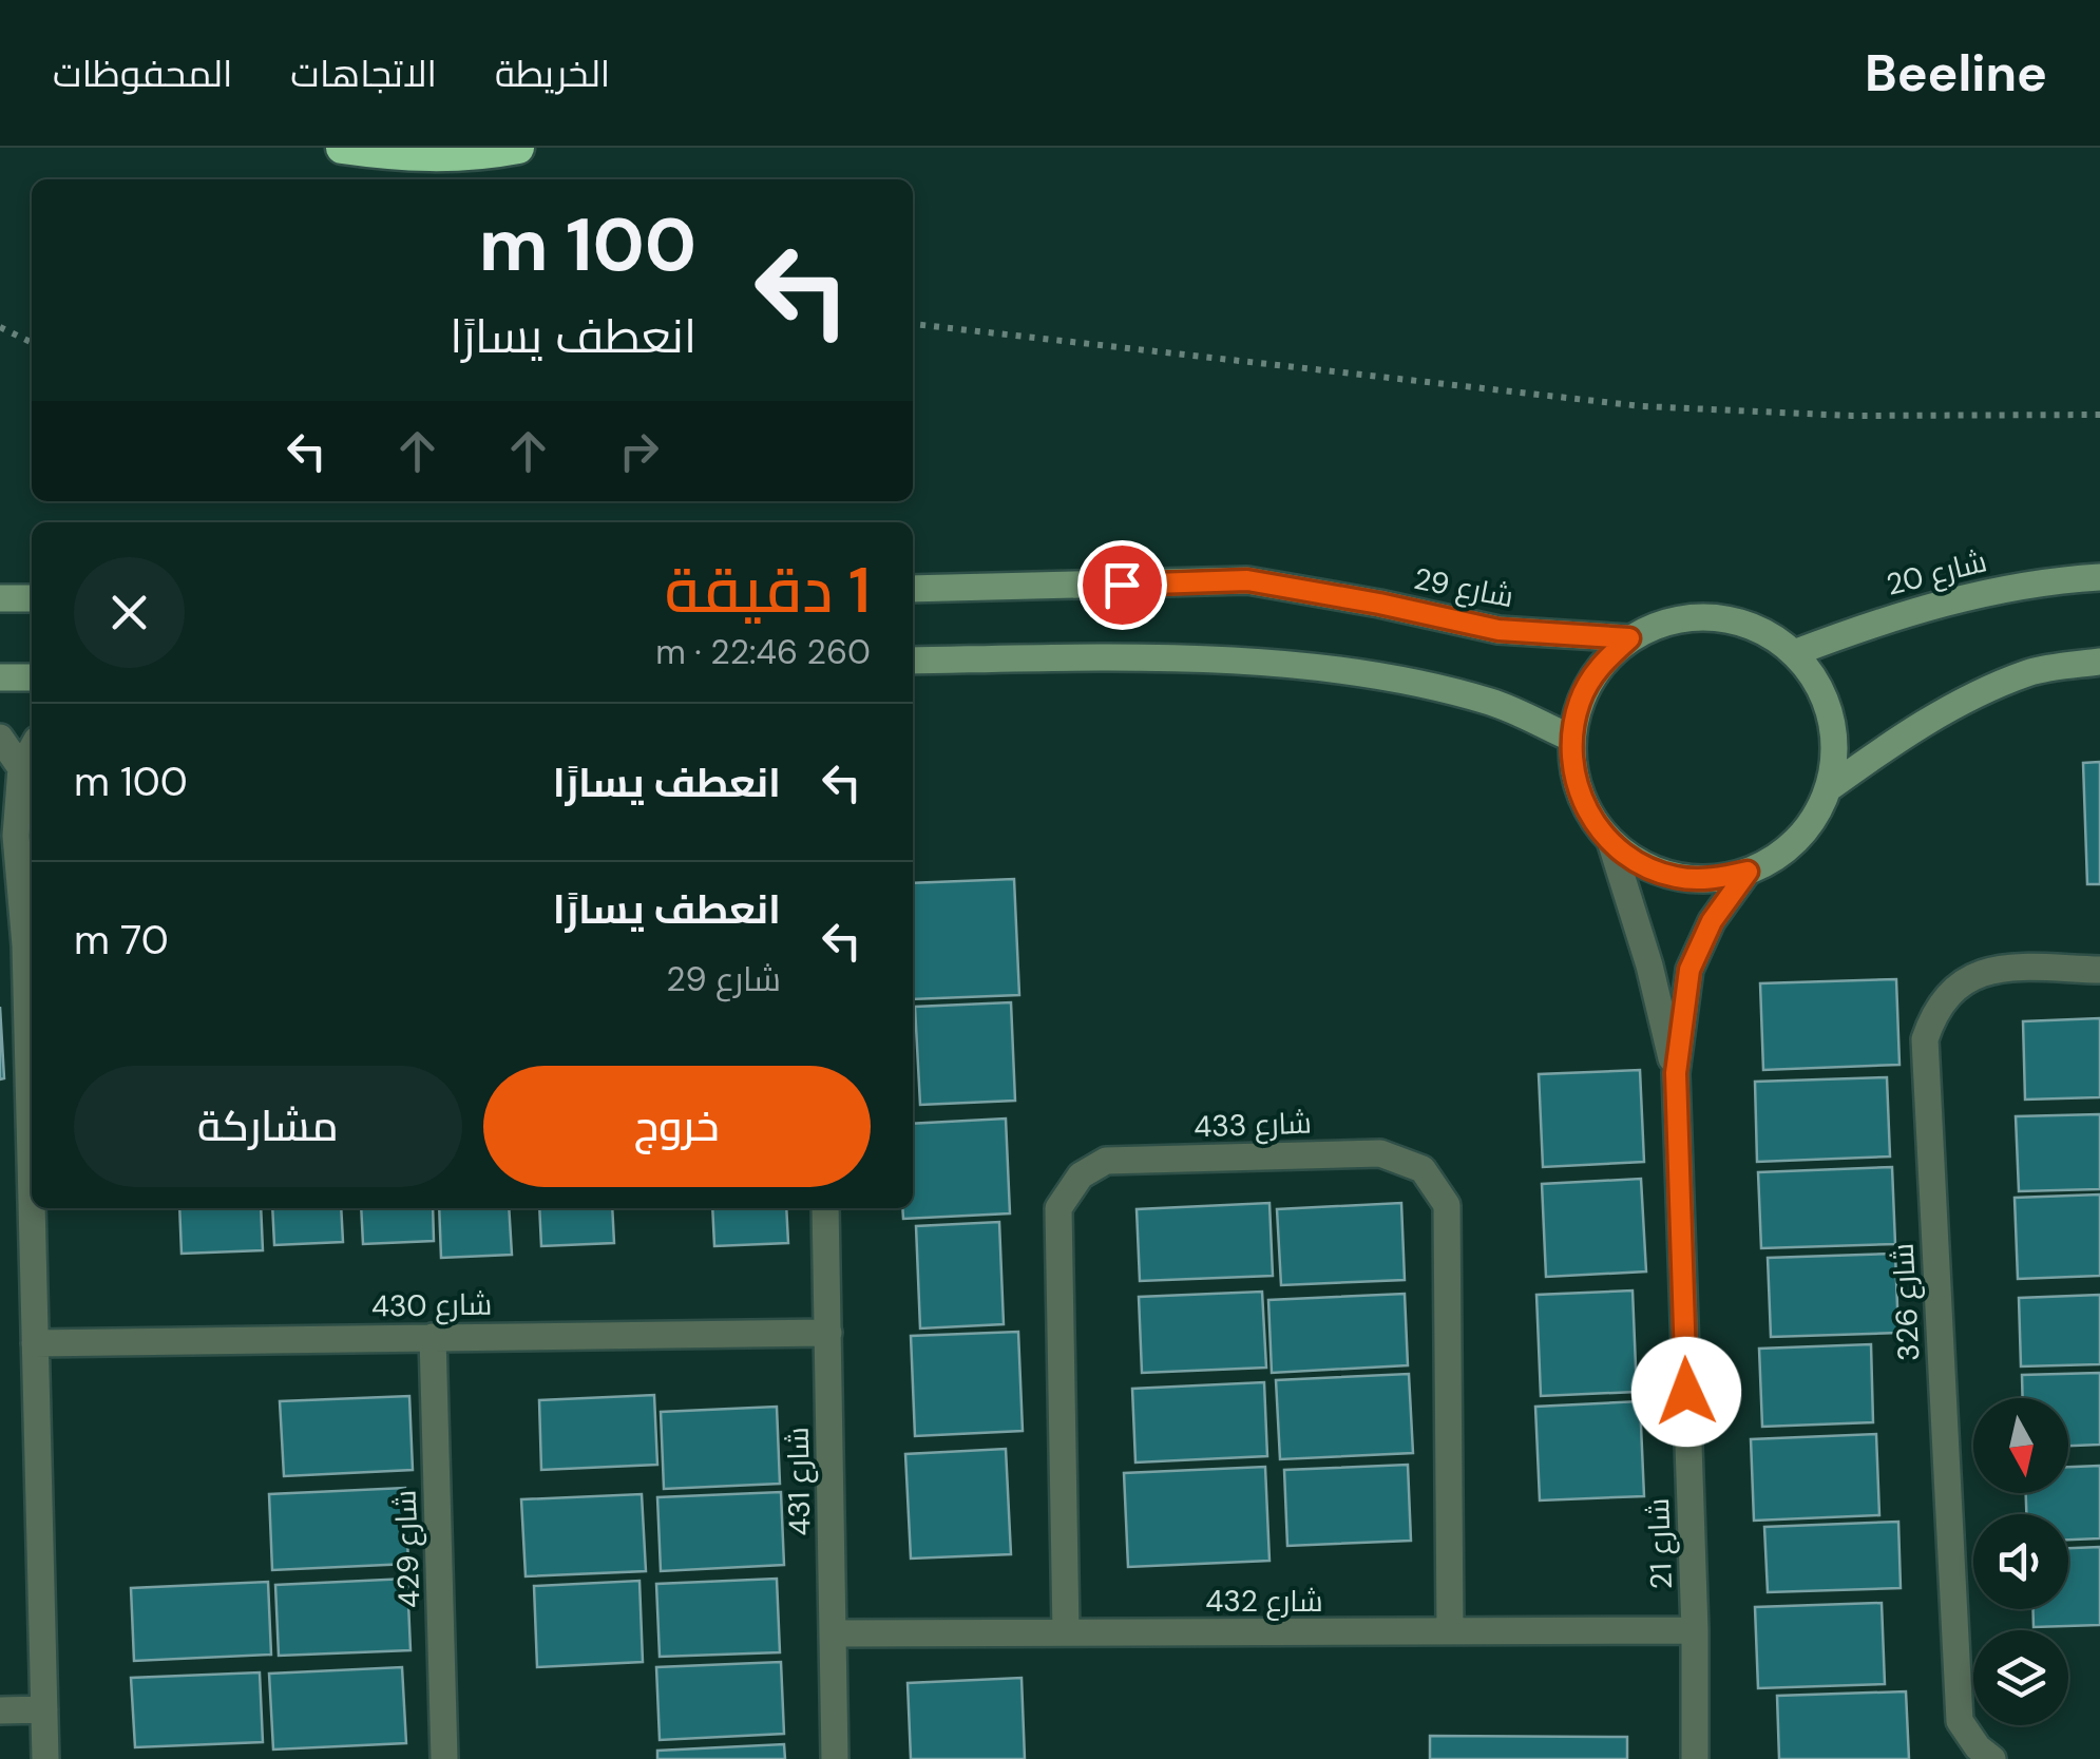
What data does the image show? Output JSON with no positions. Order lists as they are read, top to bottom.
{
  "streets": {
    "street": [
      "شارع 20",
      "شارع 29",
      "شارع 433",
      "شارع 326",
      "شارع 430",
      "شارع 431",
      "شارع 21",
      "شارع 429",
      "شارع 432"
    ]
  },
  "crossings": [
    ["شارع 20", "شارع 29"],
    ["شارع 20", "شارع 21"],
    ["شارع 29", "شارع 21"],
    ["شارع 433", "شارع 432"],
    ["شارع 430", "شارع 431"],
    ["شارع 430", "شارع 429"],
    ["شارع 431", "شارع 432"],
    ["شارع 21", "شارع 432"]
  ],
  "north": "bottom",
  "page": {
    "header": "Beeline",
    "nav": ["الخريطة", "الاتجاهات", "المحفوظات"],
    "turn": ["100 m", "انعطف يسارًا"],
    "heading": ["1 دقيقة", "260 m · 22:46"],
    "list": [
      {
        "name": "انعطف يسارًا",
        "value": "100 m"
      },
      {
        "name": "انعطف يسارًا",
        "note": "شارع 29",
        "value": "70 m"
      }
    ],
    "buttons": ["خروج", "مشاركة"]
  }
}
